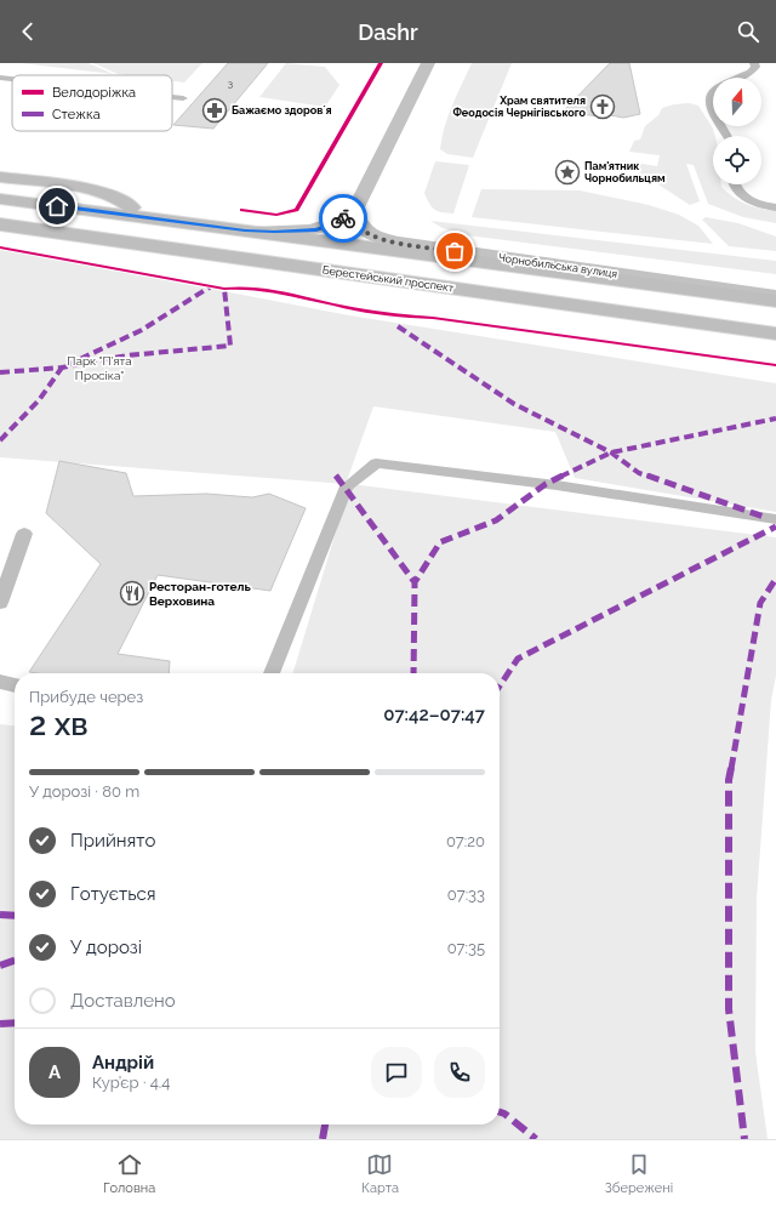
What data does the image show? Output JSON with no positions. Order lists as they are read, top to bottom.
{
  "streets": {
    "highway": ["Берестейський проспект"],
    "main road": ["Чорнобильська вулиця"]
  },
  "parks": ["Парк \"П'ята Просіка\""],
  "places": {
    "church": ["Храм святителя Феодосія Чернігівського"],
    "pharmacy": ["Бажаємо здоровʼя"],
    "place": ["Пам'ятник Чорнобильцям"],
    "restaurant": ["Ресторан-готель Верховина"]
  },
  "house_numbers": ["3"],
  "legend": ["Велодоріжка", "Стежка"],
  "north": "top",
  "page": {
    "header": "Dashr",
    "heading": ["2 хв", "Прибуде через", "07:42–07:47"],
    "panel": ["Андрій", "Кур’єр · 4.4"],
    "bar": "У дорозі · 80 m",
    "list": [
      ["Прийнято", "07:20"],
      ["Готується", "07:33"],
      ["У дорозі", "07:35"],
      "Доставлено"
    ],
    "round": "А",
    "tabs": ["Головна", "Карта", "Збережені"]
  }
}
